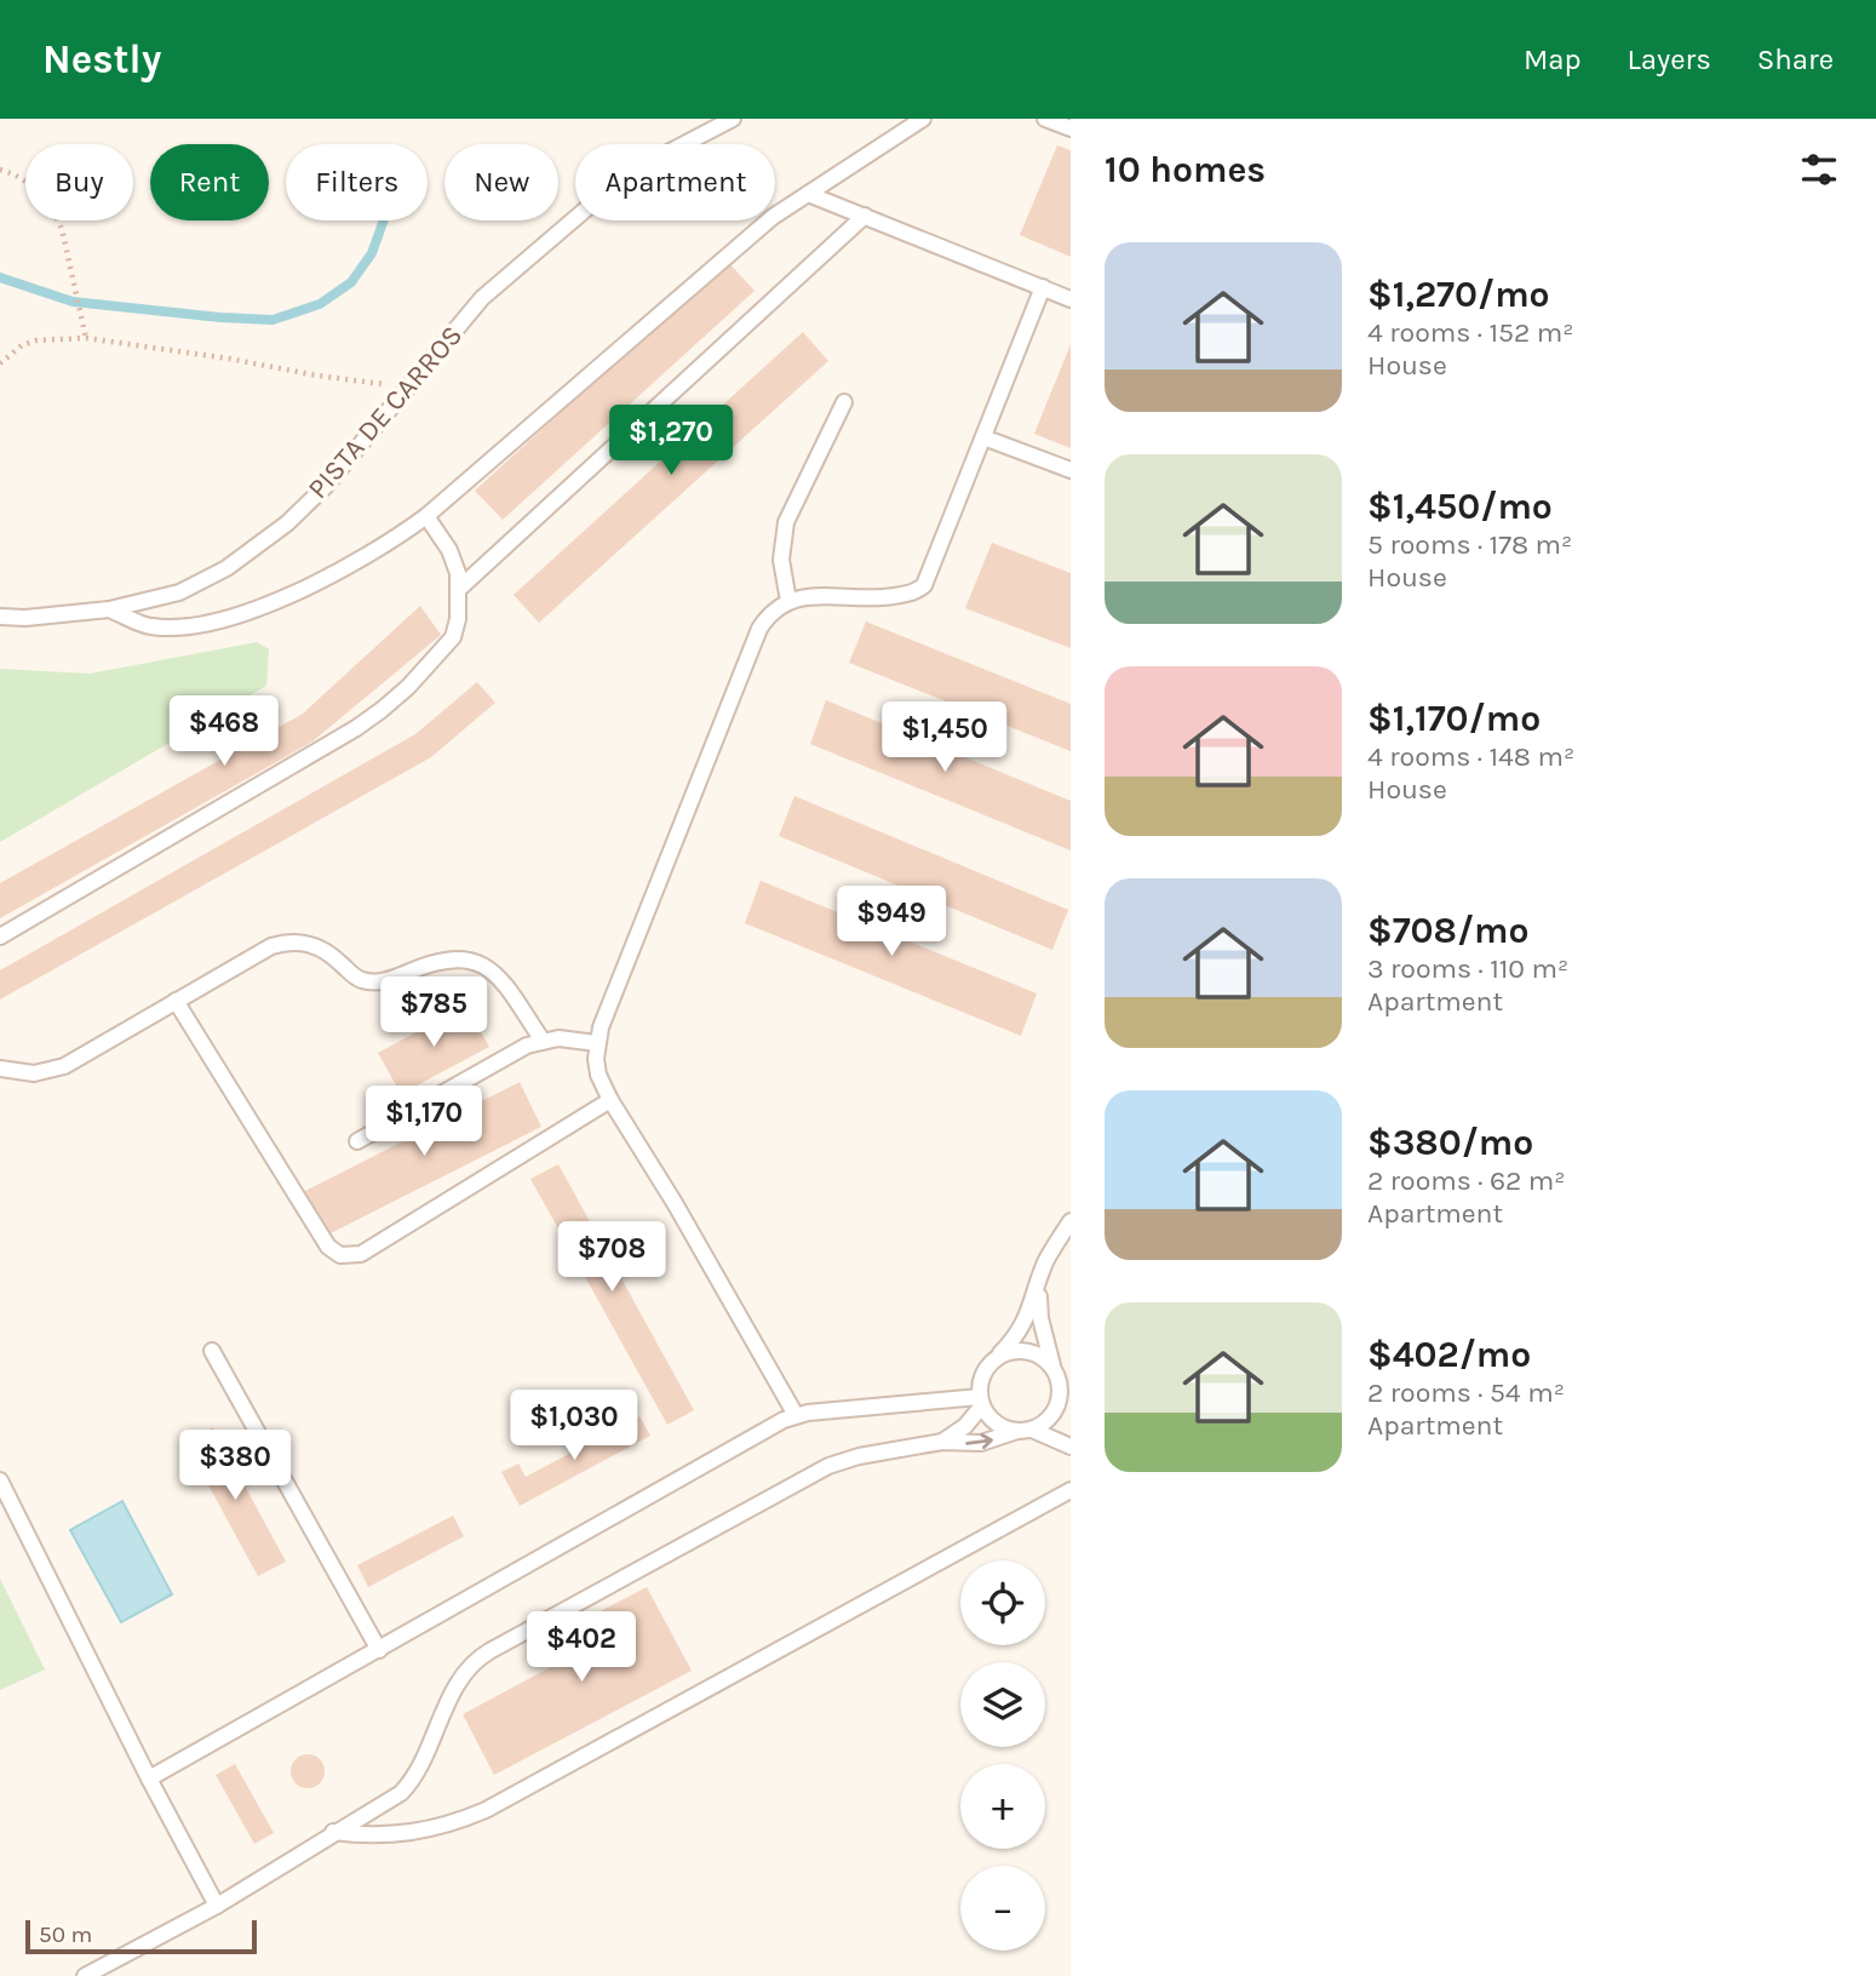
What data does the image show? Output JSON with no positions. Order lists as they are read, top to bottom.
{
  "streets": {
    "lane": ["PISTA DE CARROS"]
  },
  "scale_bar": "50 m",
  "page": {
    "header": "Nestly",
    "nav": ["Map", "Layers", "Share"],
    "heading": "10 homes",
    "chip": [
      "Buy",
      "Rent",
      "Filters",
      "New",
      "Apartment"
    ],
    "list": [
      {
        "name": "$1,270/mo",
        "note": "4 rooms · 152 m² · House"
      },
      {
        "name": "$1,450/mo",
        "note": "5 rooms · 178 m² · House"
      },
      {
        "name": "$1,170/mo",
        "note": "4 rooms · 148 m² · House"
      },
      {
        "name": "$708/mo",
        "note": "3 rooms · 110 m² · Apartment"
      },
      {
        "name": "$380/mo",
        "note": "2 rooms · 62 m² · Apartment"
      },
      {
        "name": "$402/mo",
        "note": "2 rooms · 54 m² · Apartment"
      }
    ],
    "price": [
      "$1,270",
      "$468",
      "$1,450",
      "$949",
      "$785",
      "$1,170",
      "$708",
      "$1,030",
      "$380",
      "$402"
    ],
    "map_buttons": ["+", "−"],
    "scale": "50 m"
  }
}
